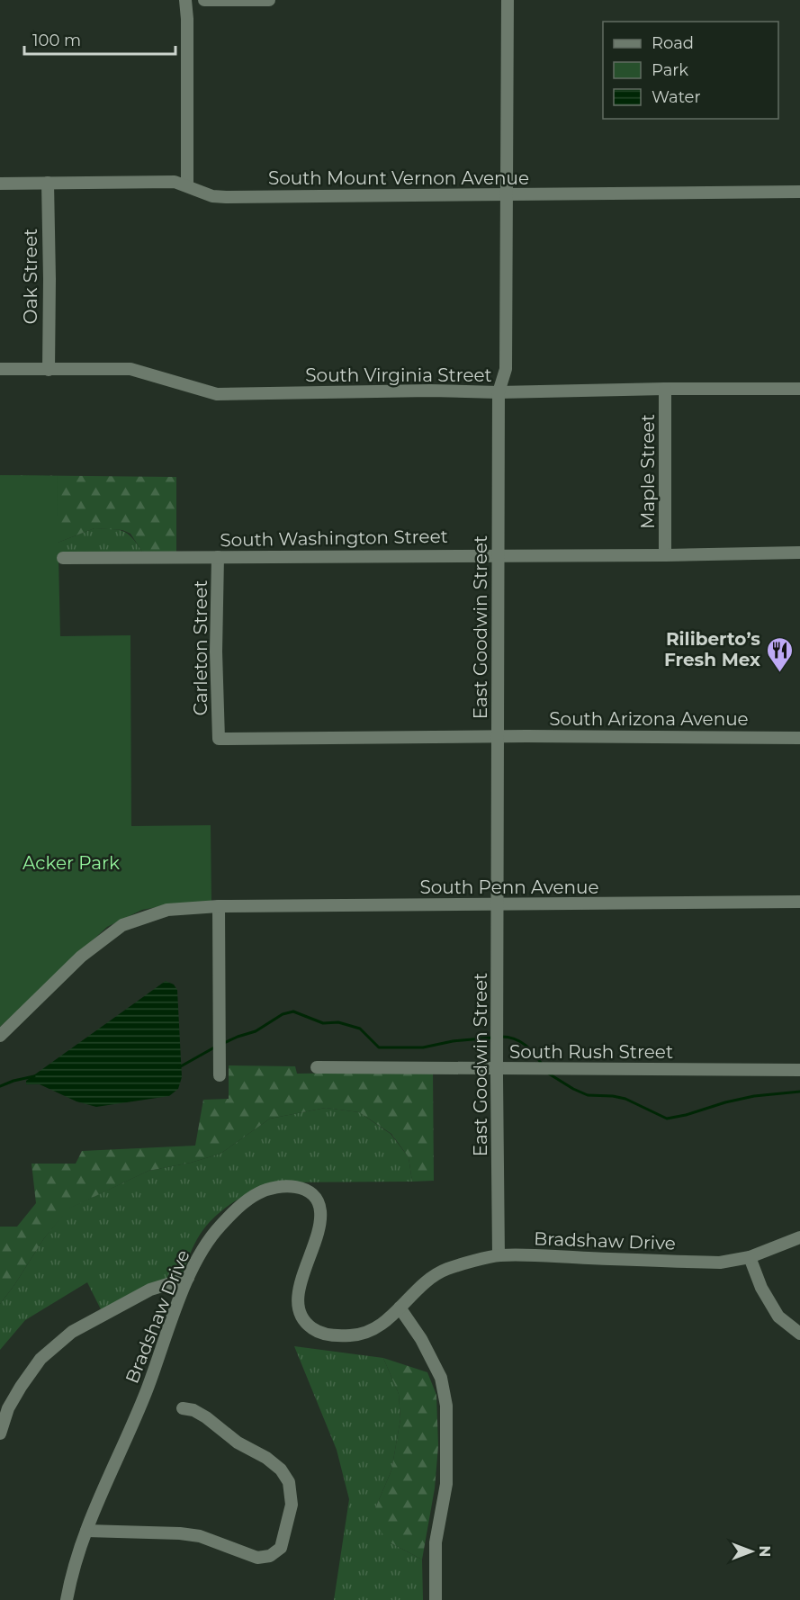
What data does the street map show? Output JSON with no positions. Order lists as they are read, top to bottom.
{
  "streets": {
    "street": [
      "South Mount Vernon Avenue",
      "Oak Street",
      "South Virginia Street",
      "Maple Street",
      "South Washington Street",
      "East Goodwin Street",
      "Carleton Street",
      "South Arizona Avenue",
      "South Penn Avenue",
      "South Rush Street",
      "Bradshaw Drive"
    ]
  },
  "crossings": [
    ["South Mount Vernon Avenue", "Oak Street"],
    ["South Mount Vernon Avenue", "East Goodwin Street"],
    ["Oak Street", "South Virginia Street"],
    ["South Virginia Street", "Maple Street"],
    ["South Virginia Street", "East Goodwin Street"],
    ["Maple Street", "South Washington Street"],
    ["South Washington Street", "East Goodwin Street"],
    ["South Washington Street", "Carleton Street"],
    ["East Goodwin Street", "South Arizona Avenue"],
    ["East Goodwin Street", "South Penn Avenue"],
    ["East Goodwin Street", "South Rush Street"],
    ["East Goodwin Street", "Bradshaw Drive"],
    ["Carleton Street", "South Arizona Avenue"]
  ],
  "parks": ["Acker Park"],
  "places": {
    "restaurant": ["Riliberto’s Fresh Mex"]
  },
  "legend": ["Road", "Park", "Water"],
  "scale_bar": "100 m",
  "north": "right"
}
